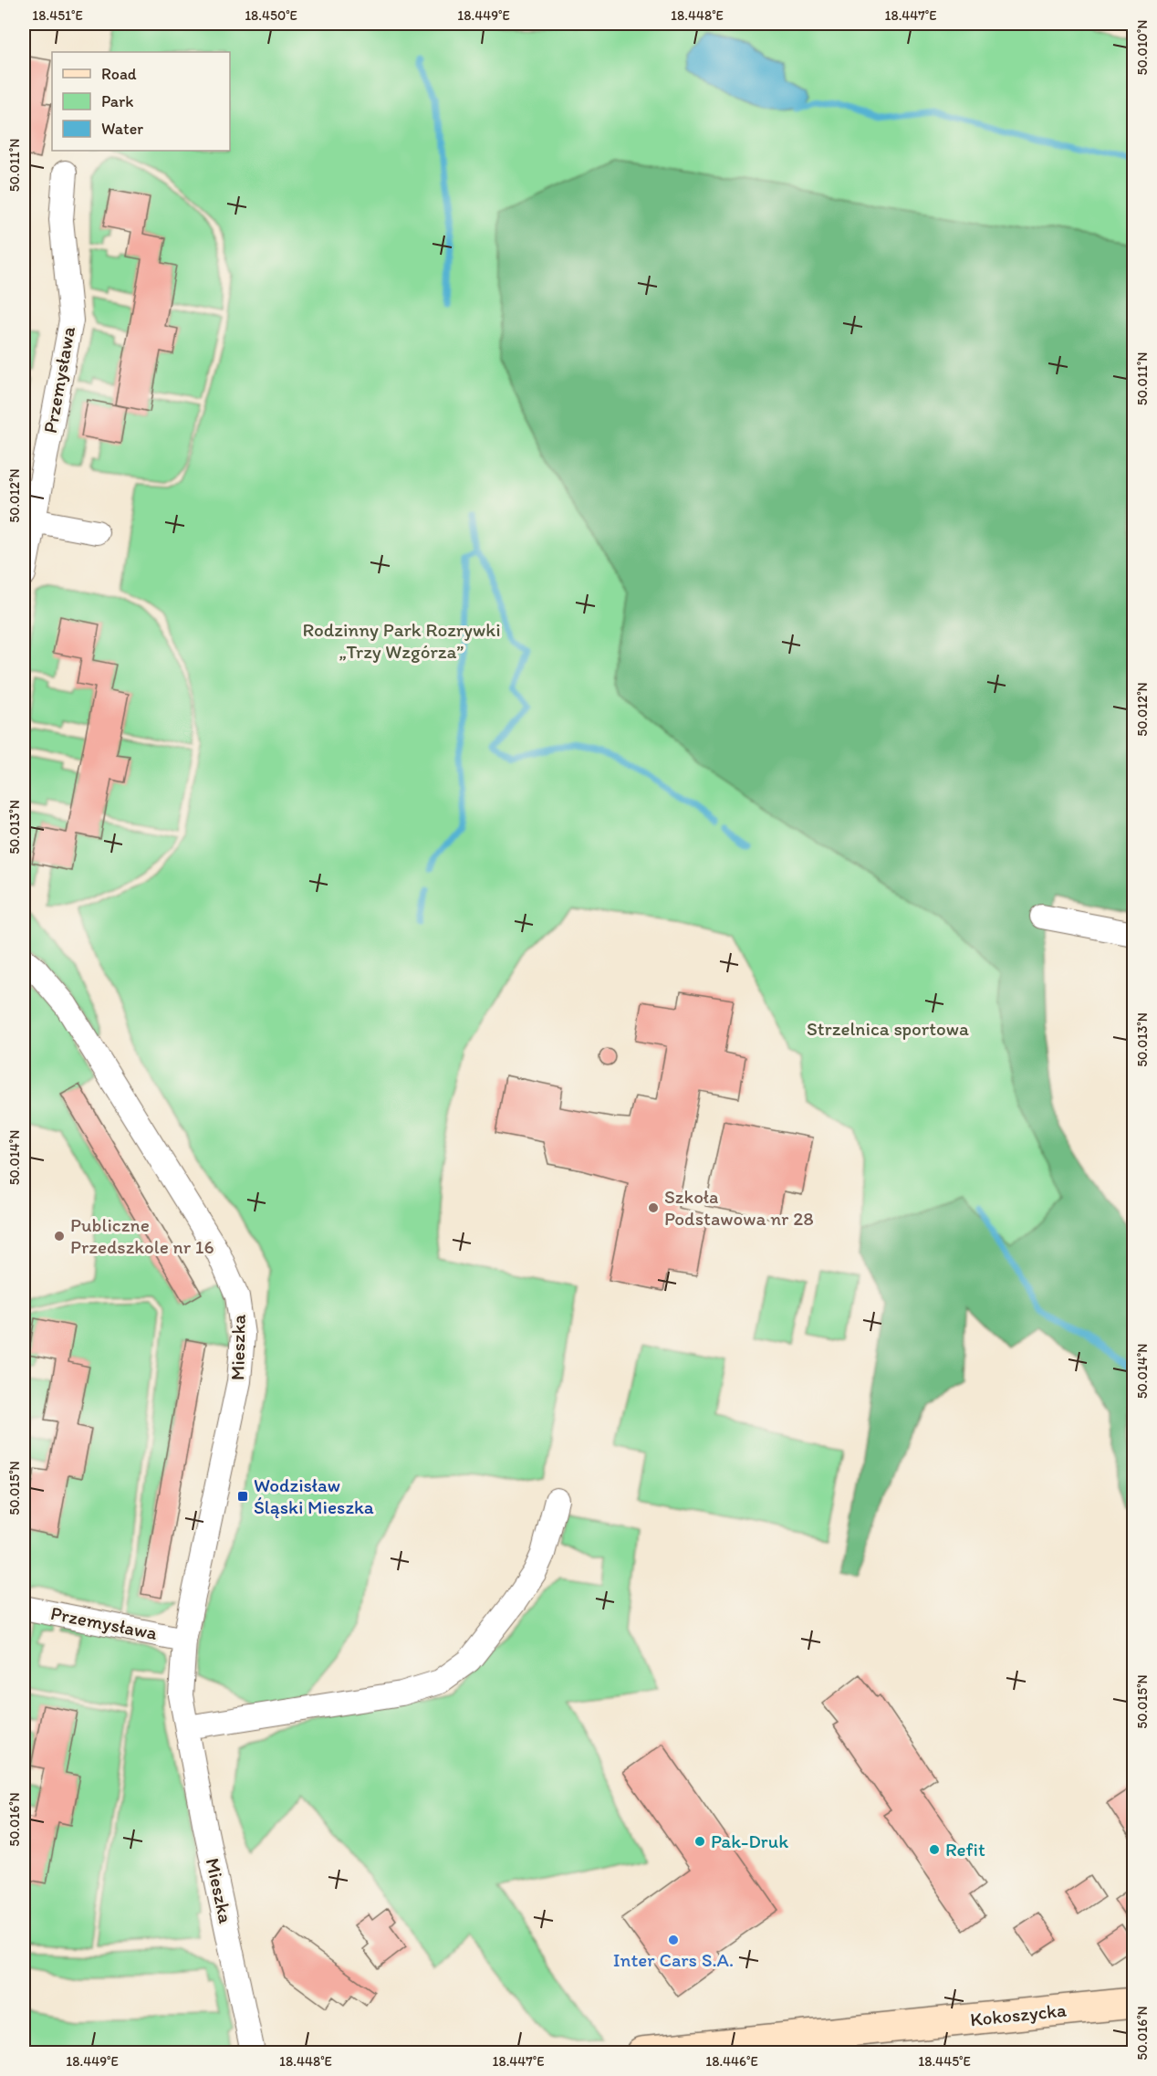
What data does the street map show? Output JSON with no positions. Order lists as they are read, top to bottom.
{
  "streets": {
    "street": ["Przemysława", "Mieszka", "Kokoszycka"]
  },
  "crossings": [
    ["Przemysława", "Mieszka"]
  ],
  "parks": ["Rodzinny Park Rozrywki „Trzy Wzgórza”", "Strzelnica sportowa"],
  "places": {
    "other": [
      "Szkoła Podstawowa nr 28",
      "Publiczne Przedszkole nr 16",
      "Pak-Druk",
      "Refit",
      "Inter Cars S.A."
    ],
    "transit": ["Wodzisław Śląski Mieszka"]
  },
  "legend": ["Road", "Park", "Water"],
  "coordinates": [
    "18.451°E",
    "18.450°E",
    "18.449°E",
    "18.448°E",
    "18.447°E",
    "50.010°N",
    "50.011°N",
    "50.012°N",
    "50.013°N",
    "50.014°N",
    "50.015°N",
    "50.016°N",
    "18.446°E",
    "18.445°E"
  ]
}
